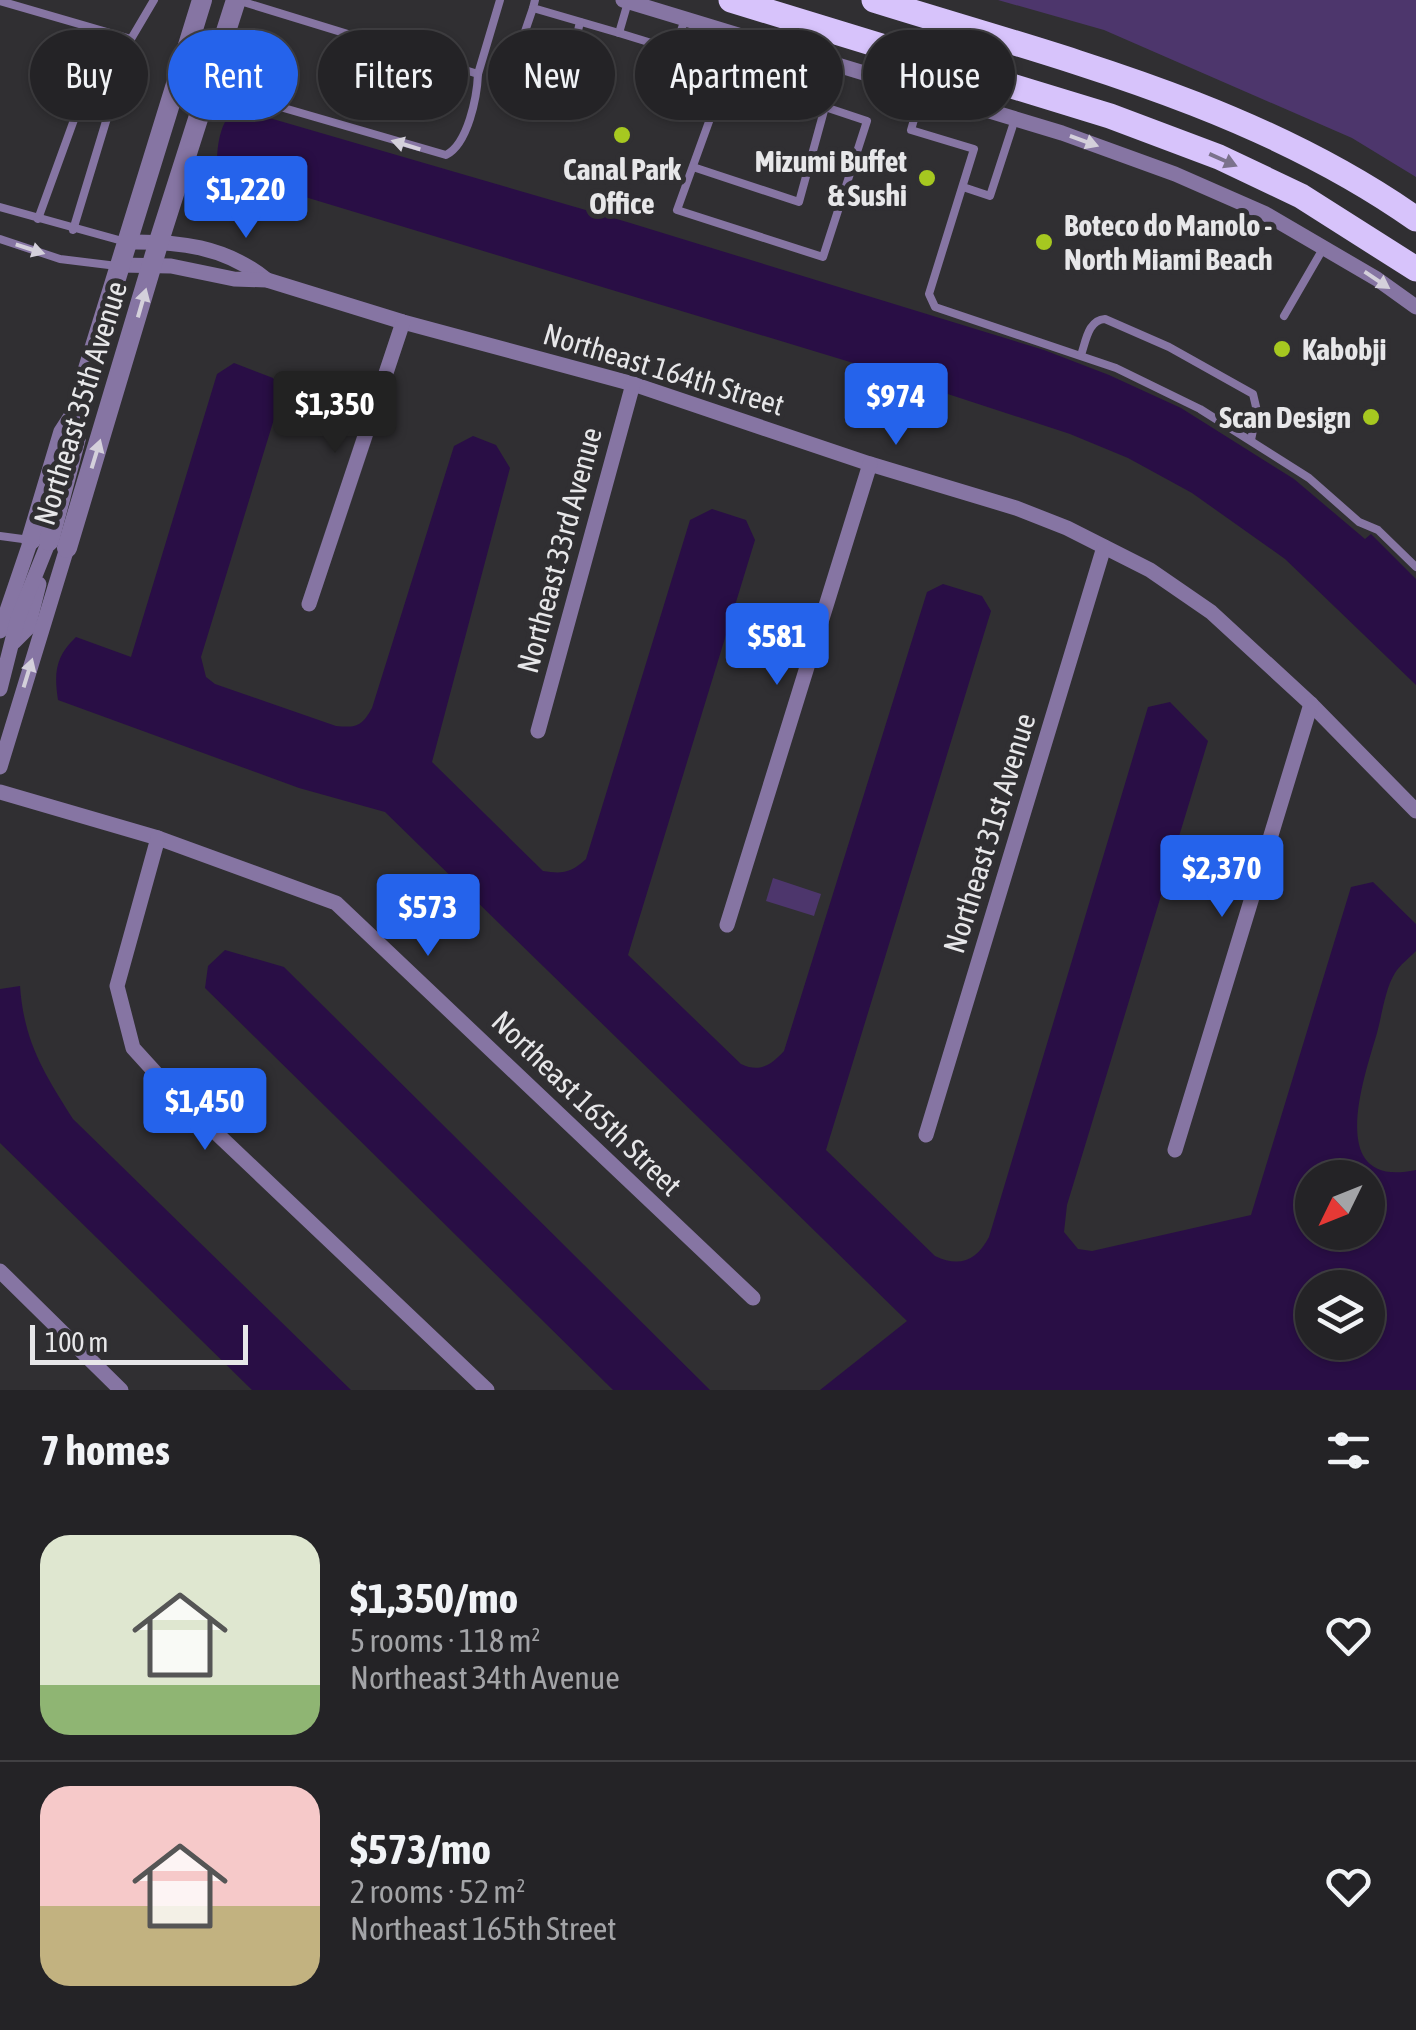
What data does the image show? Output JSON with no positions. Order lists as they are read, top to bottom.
{
  "streets": {
    "street": [
      "Northeast 164th Street",
      "Northeast 35th Avenue",
      "Northeast 33rd Avenue",
      "Northeast 31st Avenue",
      "Northeast 165th Street"
    ]
  },
  "crossings": [
    ["Northeast 164th Street", "Northeast 35th Avenue"],
    ["Northeast 164th Street", "Northeast 33rd Avenue"],
    ["Northeast 164th Street", "Northeast 31st Avenue"]
  ],
  "places": [
    "Canal Park Office",
    "Mizumi Buffet & Sushi",
    "Boteco do Manolo - North Miami Beach",
    "Kabobji",
    "Scan Design"
  ],
  "scale_bar": "100 m",
  "north": "bottom left",
  "page": {
    "chip": [
      "Buy",
      "Rent",
      "Filters",
      "New",
      "Apartment",
      "House"
    ],
    "price": [
      "$1,220",
      "$974",
      "$1,350",
      "$581",
      "$2,370",
      "$573",
      "$1,450"
    ],
    "scale": "100 m",
    "heading": "7 homes",
    "list": [
      {
        "name": "$1,350/mo",
        "note": "5 rooms · 118 m² · Northeast 34th Avenue"
      },
      {
        "name": "$573/mo",
        "note": "2 rooms · 52 m² · Northeast 165th Street"
      }
    ]
  }
}
